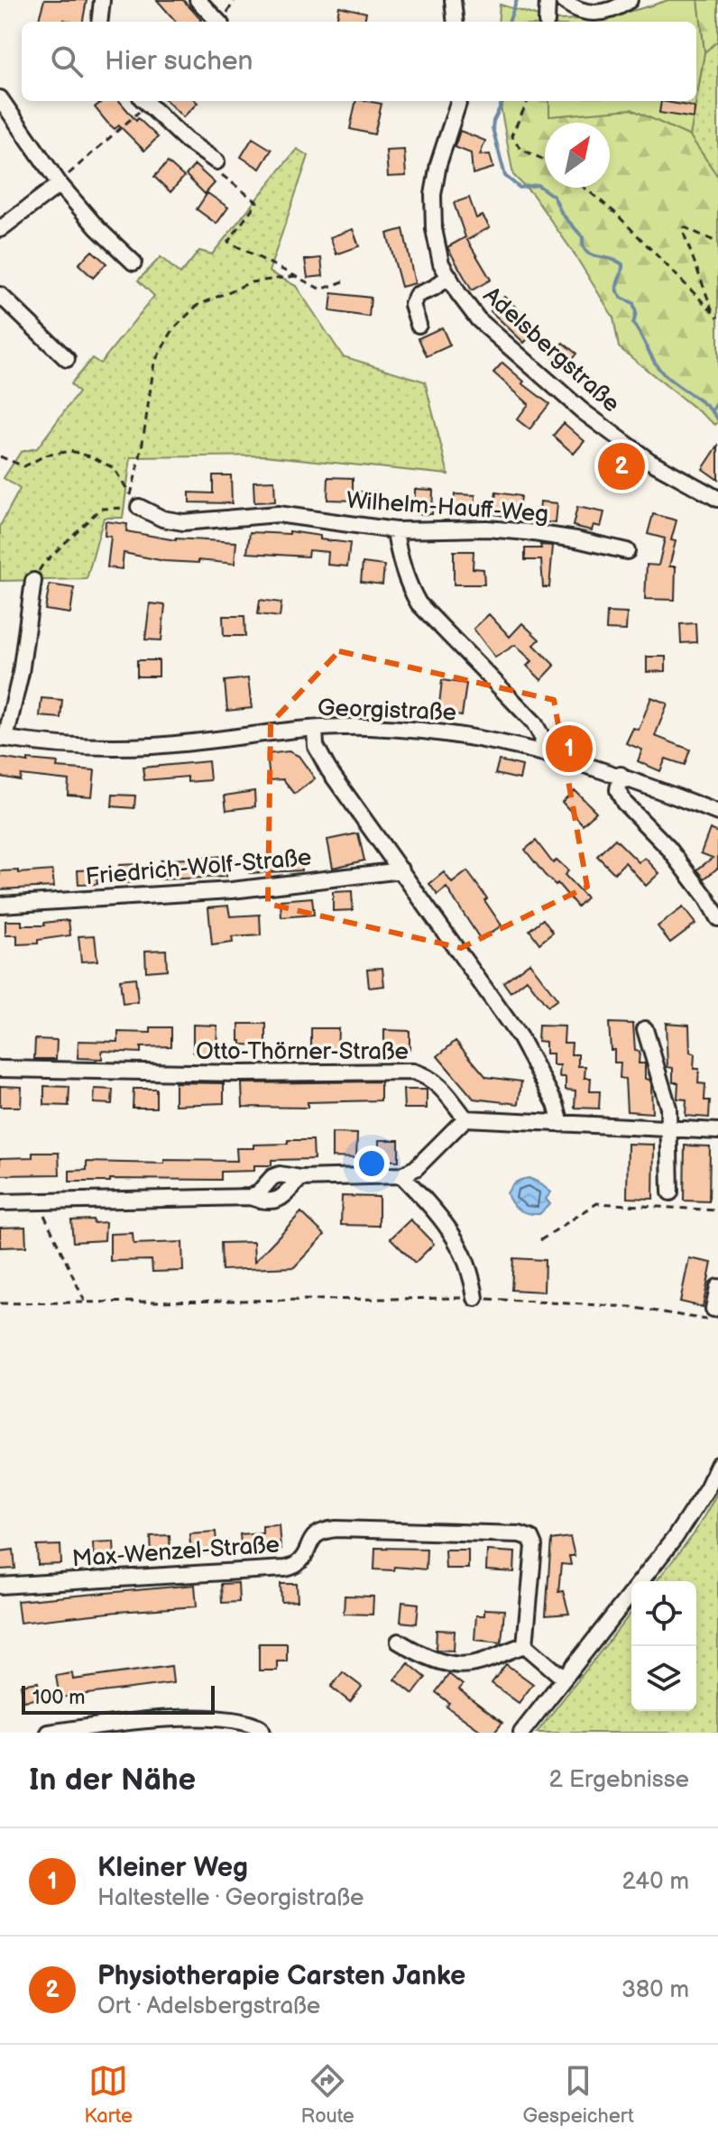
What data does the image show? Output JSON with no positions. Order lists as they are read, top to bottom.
{
  "streets": {
    "street": [
      "Adelsbergstraße",
      "Wilhelm-Hauff-Weg",
      "Georgistraße",
      "Friedrich-Wolf-Straße",
      "Otto-Thörner-Straße",
      "Max-Wenzel-Straße"
    ]
  },
  "scale_bar": "100 m",
  "north": "top right",
  "page": {
    "search": "Hier suchen",
    "pins": ["2", "1"],
    "scale": "100 m",
    "heading": ["In der Nähe", "2 Ergebnisse"],
    "list": [
      {
        "mark": "1",
        "name": "Kleiner Weg",
        "note": "Haltestelle · Georgistraße",
        "value": "240 m"
      },
      {
        "mark": "2",
        "name": "Physiotherapie Carsten Janke",
        "note": "Ort · Adelsbergstraße",
        "value": "380 m"
      }
    ],
    "nav": ["Karte", "Route", "Gespeichert"]
  }
}
